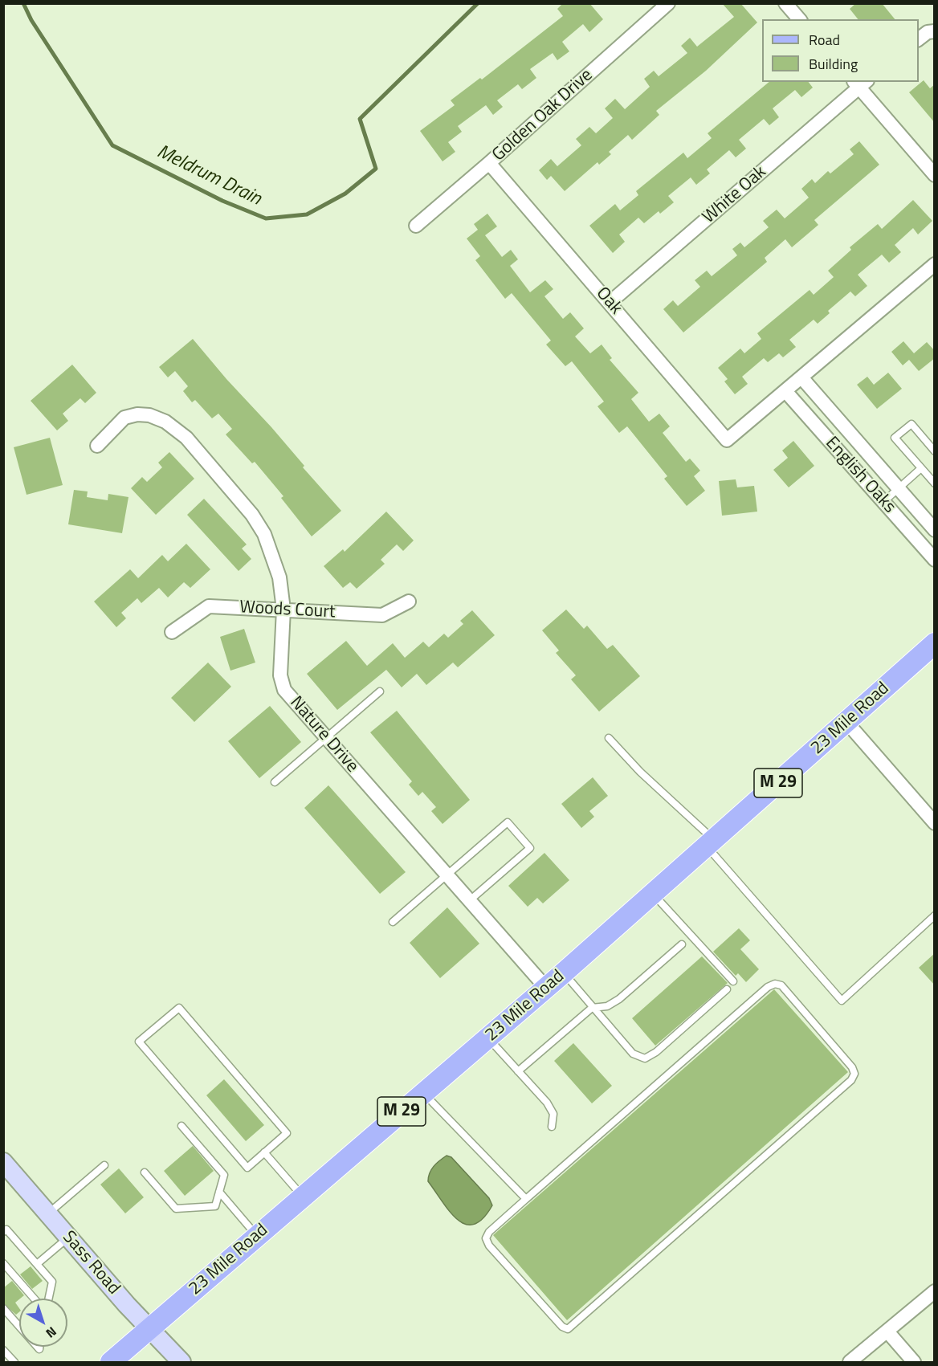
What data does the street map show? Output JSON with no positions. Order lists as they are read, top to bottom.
{
  "streets": {
    "main road": ["23 Mile Road", "M 29"],
    "street": [
      "Golden Oak Drive",
      "White Oak",
      "Oak",
      "English Oaks",
      "Woods Court",
      "Nature Drive",
      "Sass Road"
    ]
  },
  "crossings": [
    ["Golden Oak Drive", "Oak"],
    ["White Oak", "Oak"],
    ["Oak", "English Oaks"],
    ["Woods Court", "Nature Drive"],
    ["23 Mile Road", "Nature Drive"],
    ["23 Mile Road", "Sass Road"]
  ],
  "water": ["Meldrum Drain"],
  "legend": ["Road", "Building"],
  "north": "bottom right"
}
